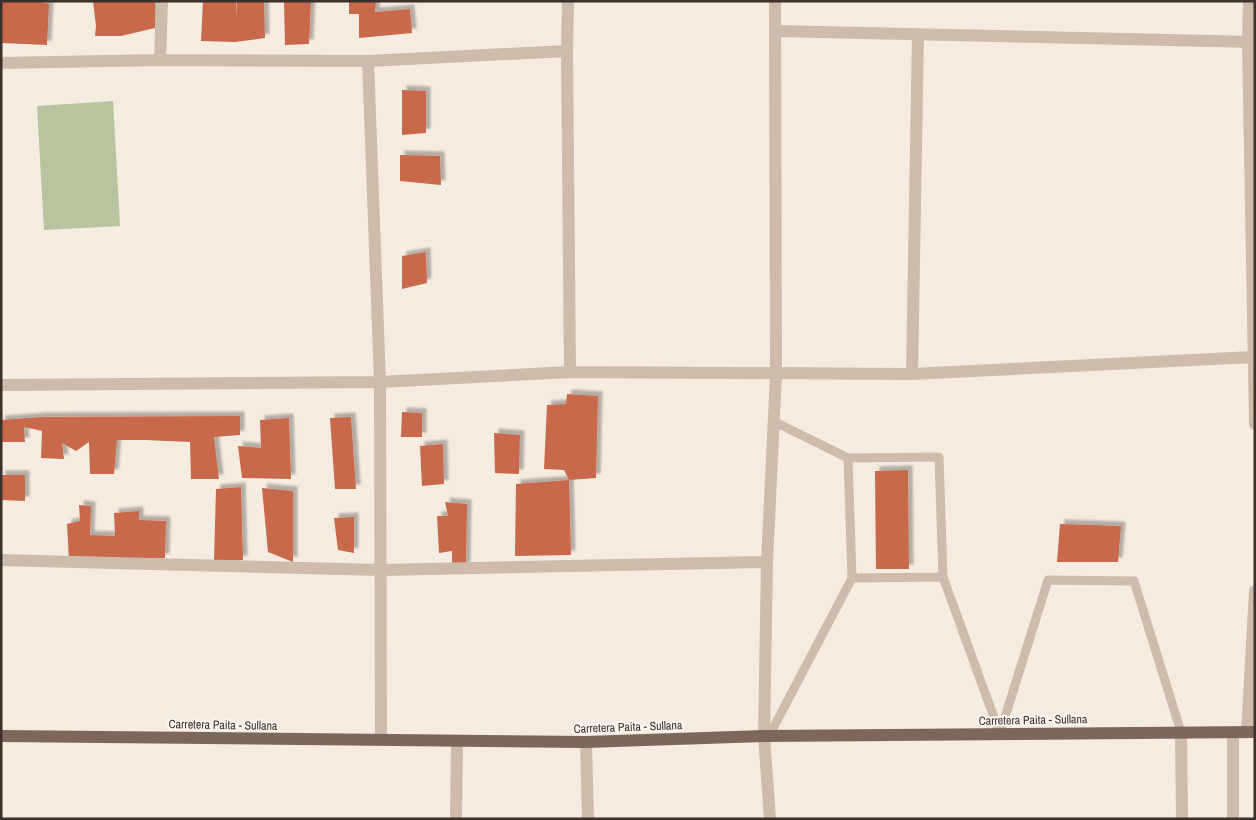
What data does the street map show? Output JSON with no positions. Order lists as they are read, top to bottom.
{
  "streets": {
    "main road": ["Carretera Paita - Sullana"]
  }
}
